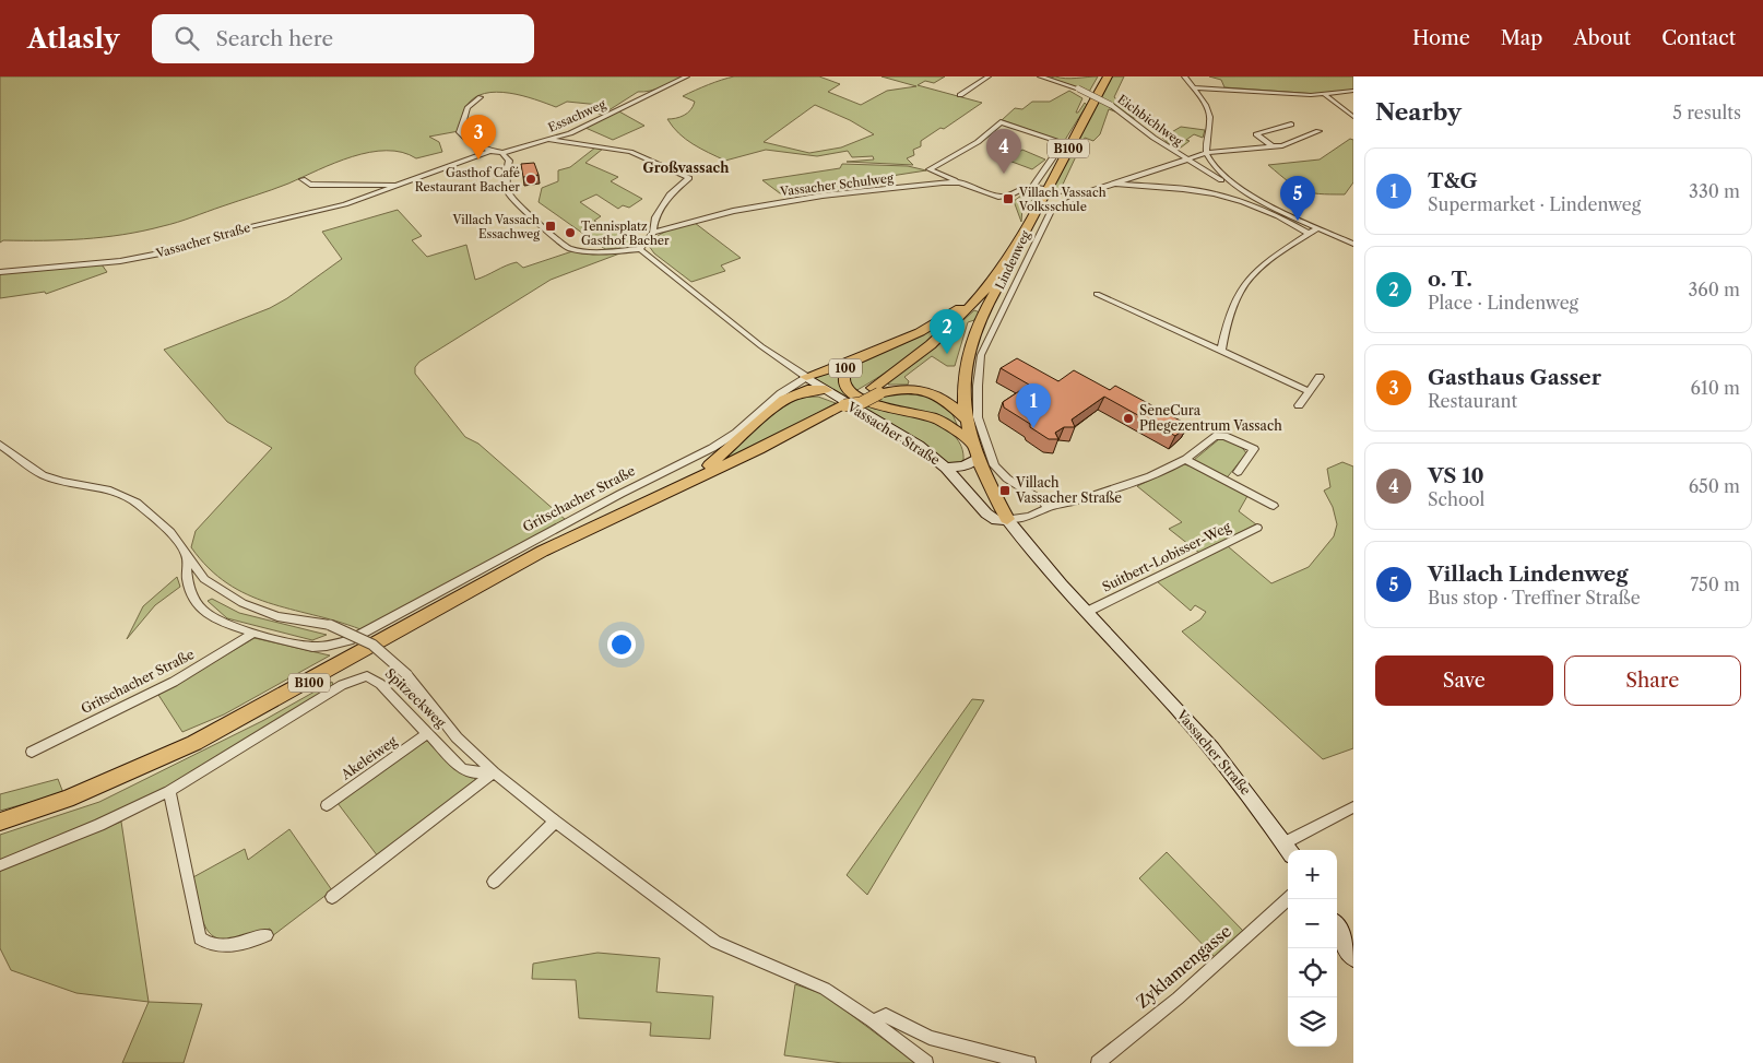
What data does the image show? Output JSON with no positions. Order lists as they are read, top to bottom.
{
  "streets": {
    "main road": ["B100", "Vassacher Straße", "100"],
    "street": [
      "Essachweg",
      "Eichbichlweg",
      "Vassacher Schulweg",
      "Lindenweg",
      "Gritschacher Straße",
      "Suitbert-Lobisser-Weg",
      "Spitzeckweg",
      "Akeleiweg",
      "Zyklamengasse"
    ]
  },
  "crossings": [
    ["B100", "100"],
    ["Vassacher Straße", "100"],
    ["Vassacher Straße", "Gritschacher Straße"],
    ["Vassacher Straße", "Suitbert-Lobisser-Weg"],
    ["100", "Gritschacher Straße"],
    ["Spitzeckweg", "Akeleiweg"]
  ],
  "districts": ["Großvassach"],
  "places": {
    "other": ["Gasthof Café Restaurant Bacher", "Tennisplatz Gasthof Bacher", "SeneCura Pflegezentrum Vassach"],
    "transit": ["Villach Vassach Volksschule", "Villach Vassach Essachweg", "Villach Vassacher Straße"]
  },
  "page": {
    "header": "Atlasly",
    "search": "Search here",
    "nav": [
      "Home",
      "Map",
      "About",
      "Contact"
    ],
    "heading": ["Nearby", "5 results"],
    "pins": [
      "3",
      "4",
      "5",
      "2",
      "1"
    ],
    "list": [
      {
        "mark": "1",
        "name": "T&G",
        "note": "Supermarket · Lindenweg",
        "value": "330 m"
      },
      {
        "mark": "2",
        "name": "o. T.",
        "note": "Place · Lindenweg",
        "value": "360 m"
      },
      {
        "mark": "3",
        "name": "Gasthaus Gasser",
        "note": "Restaurant",
        "value": "610 m"
      },
      {
        "mark": "4",
        "name": "VS 10",
        "note": "School",
        "value": "650 m"
      },
      {
        "mark": "5",
        "name": "Villach Lindenweg",
        "note": "Bus stop · Treffner Straße",
        "value": "750 m"
      }
    ],
    "buttons": ["Save", "Share"],
    "map_buttons": ["+", "−"]
  }
}
